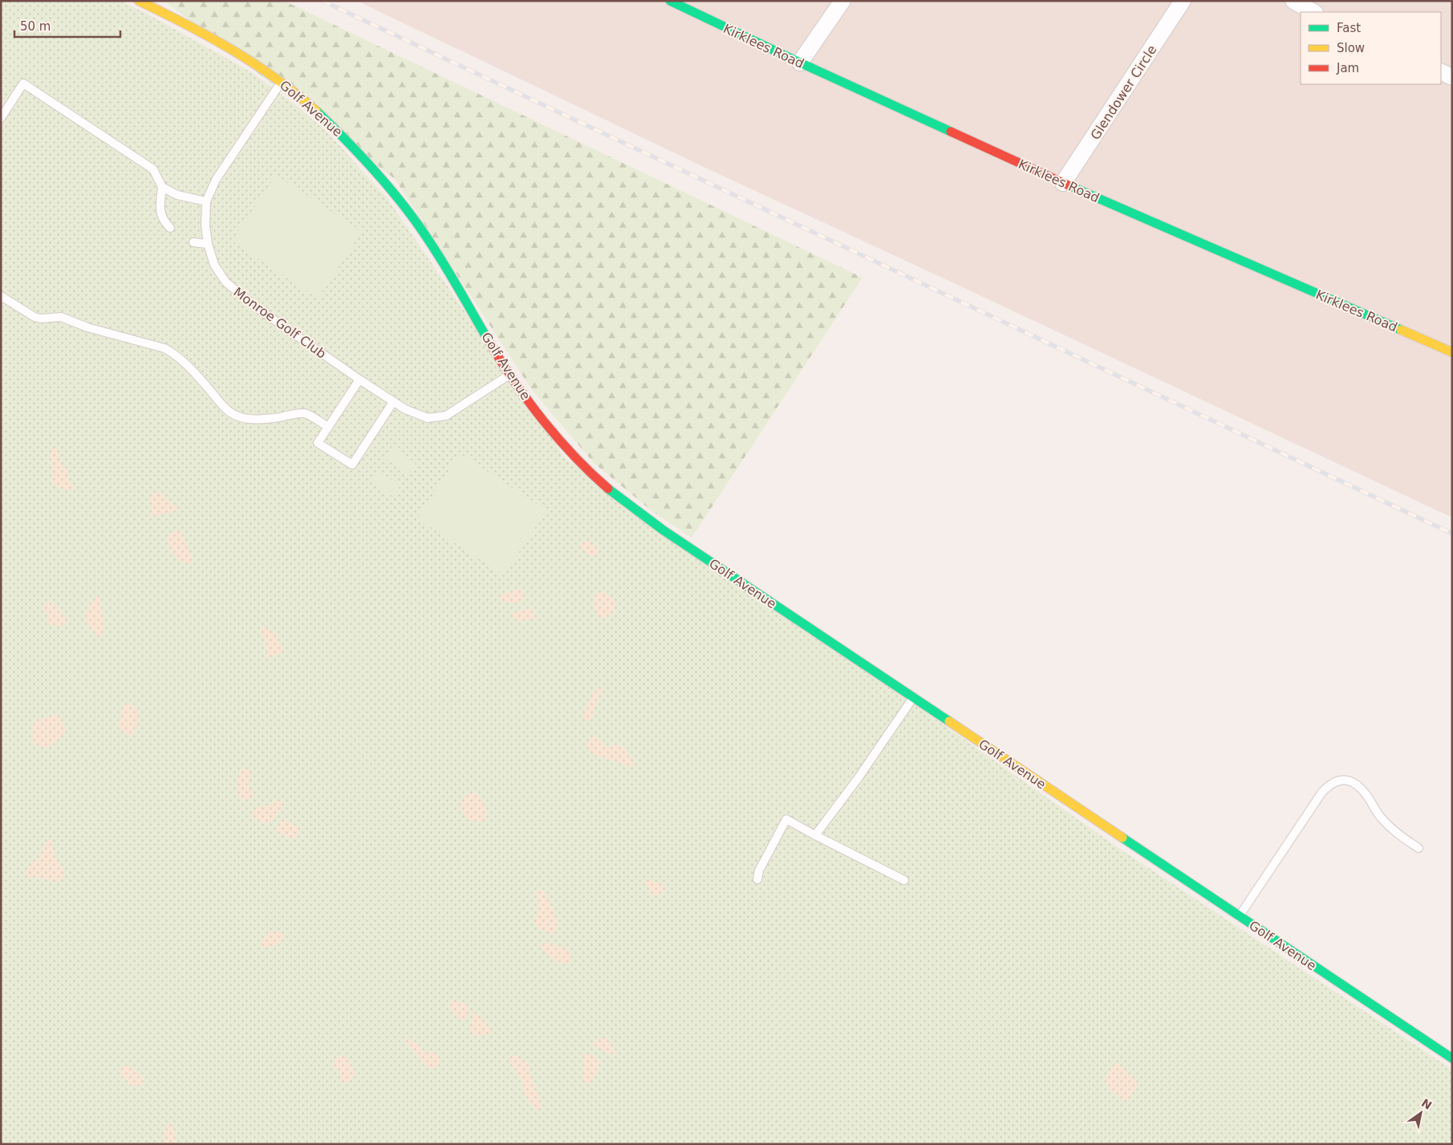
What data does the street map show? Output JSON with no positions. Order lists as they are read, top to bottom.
{
  "streets": {
    "street": ["Kirklees Road", "Glendower Circle", "Golf Avenue"],
    "lane": ["Monroe Golf Club"]
  },
  "crossings": [
    ["Kirklees Road", "Glendower Circle"],
    ["Golf Avenue", "Monroe Golf Club"]
  ],
  "legend": ["Fast", "Slow", "Jam"],
  "scale_bar": "50 m",
  "north": "top right"
}
